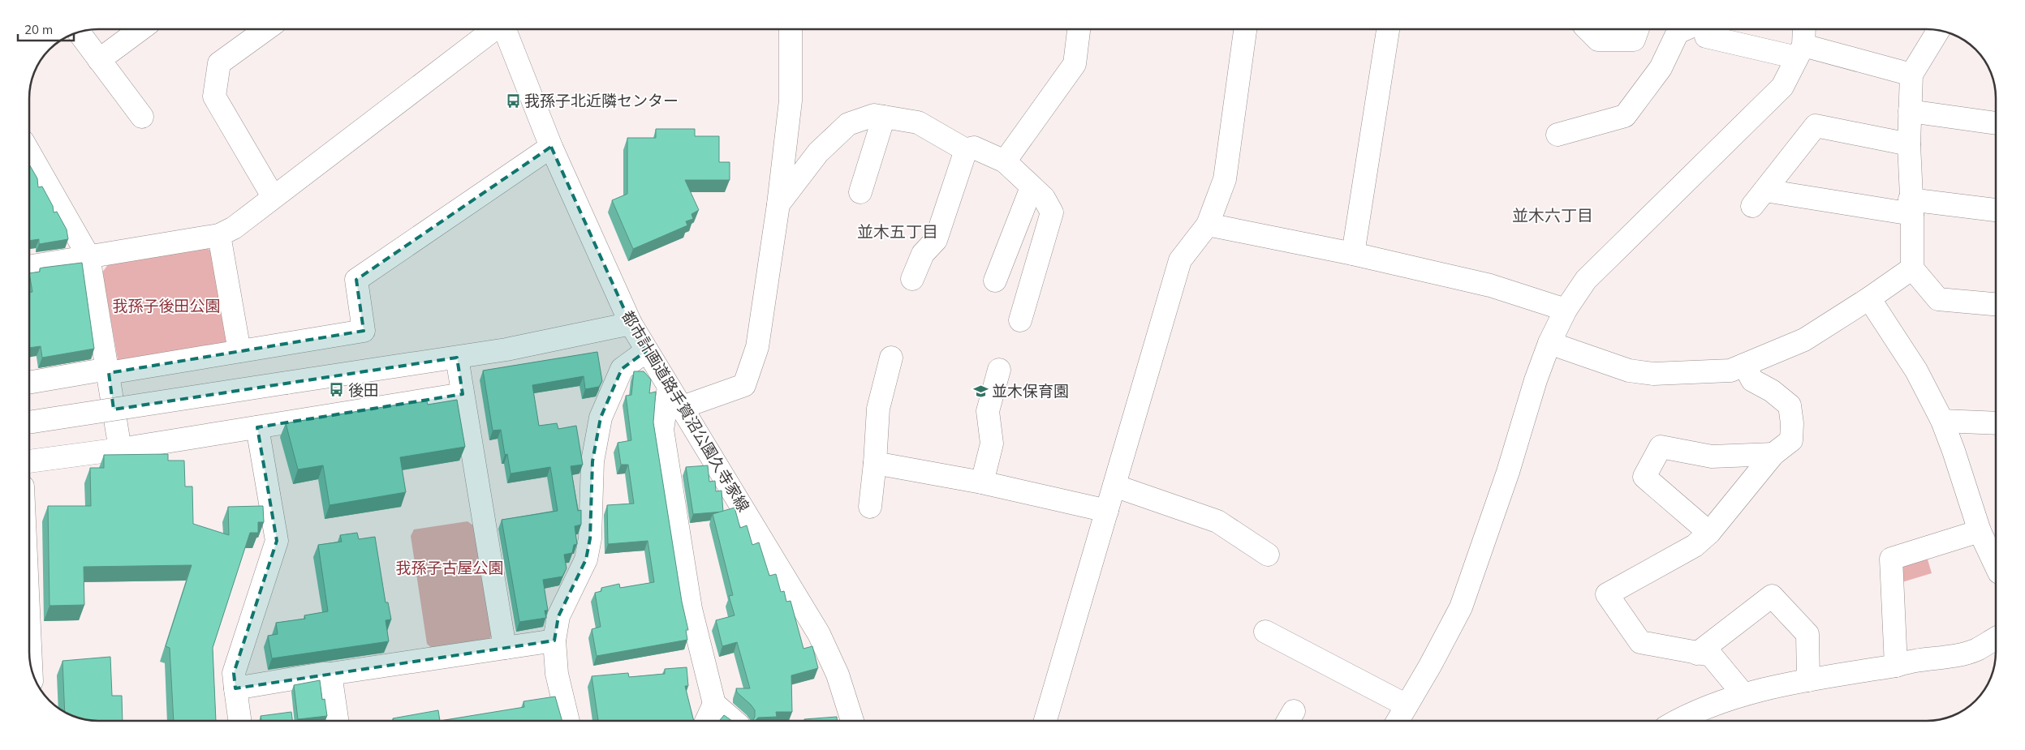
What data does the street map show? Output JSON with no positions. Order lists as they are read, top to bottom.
{
  "streets": {
    "street": ["都市計画道路手賀沼公園久寺家線"]
  },
  "districts": ["並木六丁目", "並木五丁目"],
  "parks": ["我孫子後田公園", "我孫子古屋公園"],
  "places": {
    "bus stop": ["我孫子北近隣センター", "後田"],
    "school or university": ["並木保育園"]
  },
  "scale_bar": "20 m"
}
